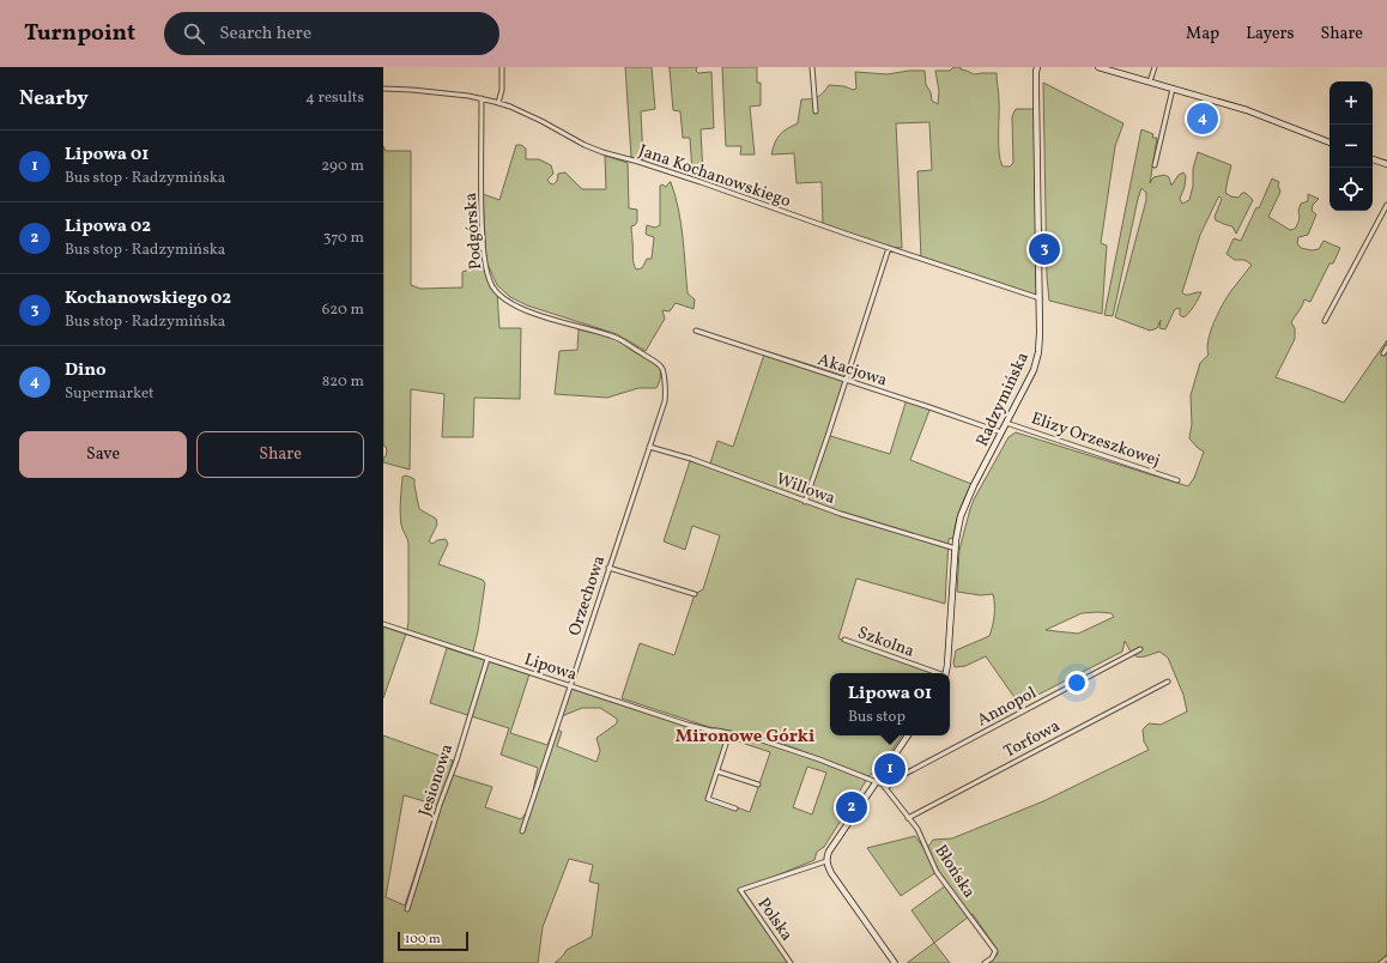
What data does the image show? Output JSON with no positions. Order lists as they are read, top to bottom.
{
  "streets": {
    "street": [
      "Jana Kochanowskiego",
      "Podgórska",
      "Akacjowa",
      "Radzymińska",
      "Elizy Orzeszkowej",
      "Willowa",
      "Orzechowa",
      "Szkolna",
      "Lipowa",
      "Annopol",
      "Torfowa",
      "Jesionowa",
      "Błońska",
      "Polska"
    ]
  },
  "crossings": [
    ["Jana Kochanowskiego", "Podgórska"],
    ["Jana Kochanowskiego", "Radzymińska"],
    ["Podgórska", "Orzechowa"],
    ["Akacjowa", "Radzymińska"],
    ["Radzymińska", "Elizy Orzeszkowej"],
    ["Radzymińska", "Willowa"],
    ["Willowa", "Orzechowa"],
    ["Orzechowa", "Lipowa"],
    ["Lipowa", "Jesionowa"],
    ["Lipowa", "Błońska"],
    ["Annopol", "Błońska"],
    ["Torfowa", "Błońska"]
  ],
  "districts": ["Mironowe Górki"],
  "scale_bar": "100 m",
  "page": {
    "header": "Turnpoint",
    "search": "Search here",
    "nav": ["Map", "Layers", "Share"],
    "heading": ["Nearby", "4 results"],
    "map_buttons": ["+", "−"],
    "pins": [
      "4",
      "3",
      "1",
      "2"
    ],
    "list": [
      {
        "mark": "1",
        "name": "Lipowa 01",
        "note": "Bus stop · Radzymińska",
        "value": "290 m"
      },
      {
        "mark": "2",
        "name": "Lipowa 02",
        "note": "Bus stop · Radzymińska",
        "value": "370 m"
      },
      {
        "mark": "3",
        "name": "Kochanowskiego 02",
        "note": "Bus stop · Radzymińska",
        "value": "620 m"
      },
      {
        "mark": "4",
        "name": "Dino",
        "note": "Supermarket",
        "value": "820 m"
      }
    ],
    "buttons": ["Save", "Share"],
    "popup": ["Lipowa 01", "Bus stop"],
    "scale": "100 m"
  }
}
